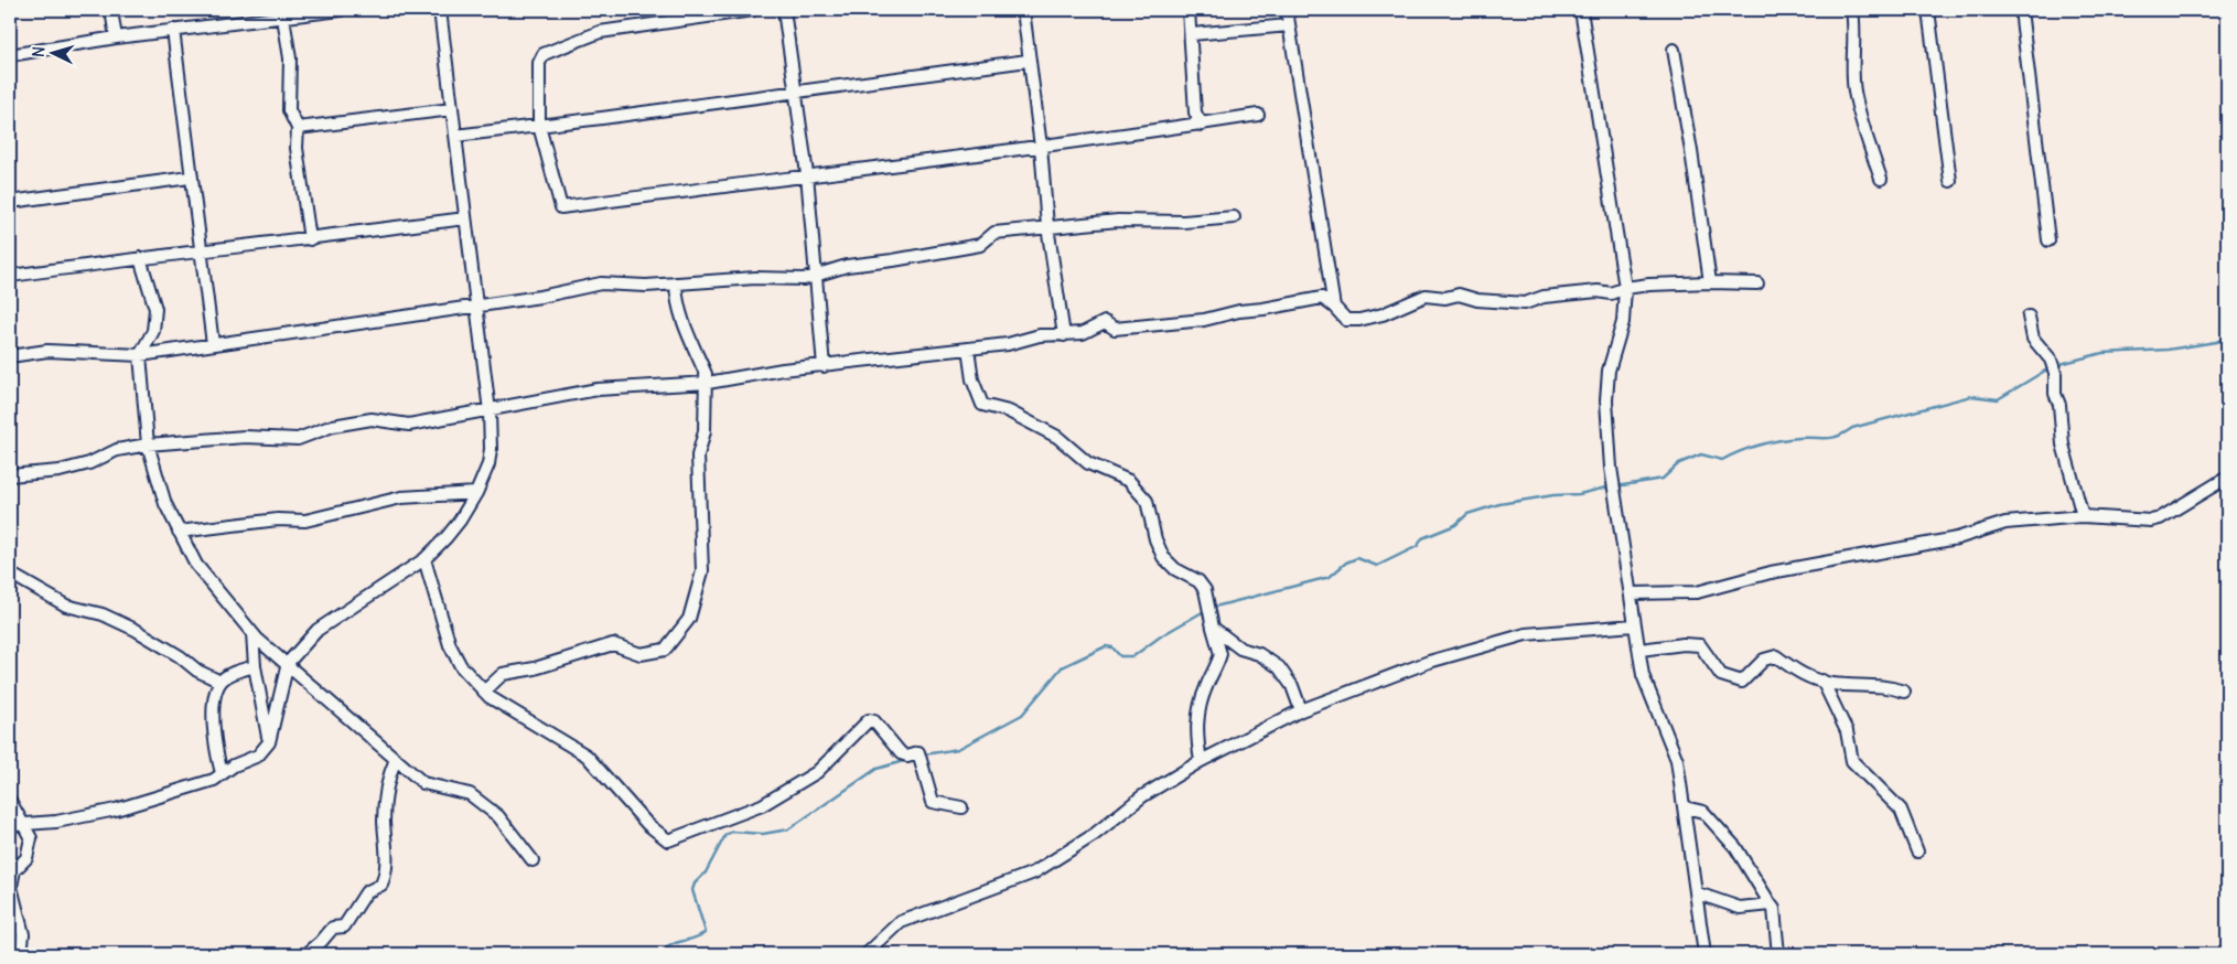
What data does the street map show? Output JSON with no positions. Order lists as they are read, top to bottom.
{
  "north": "left"
}
